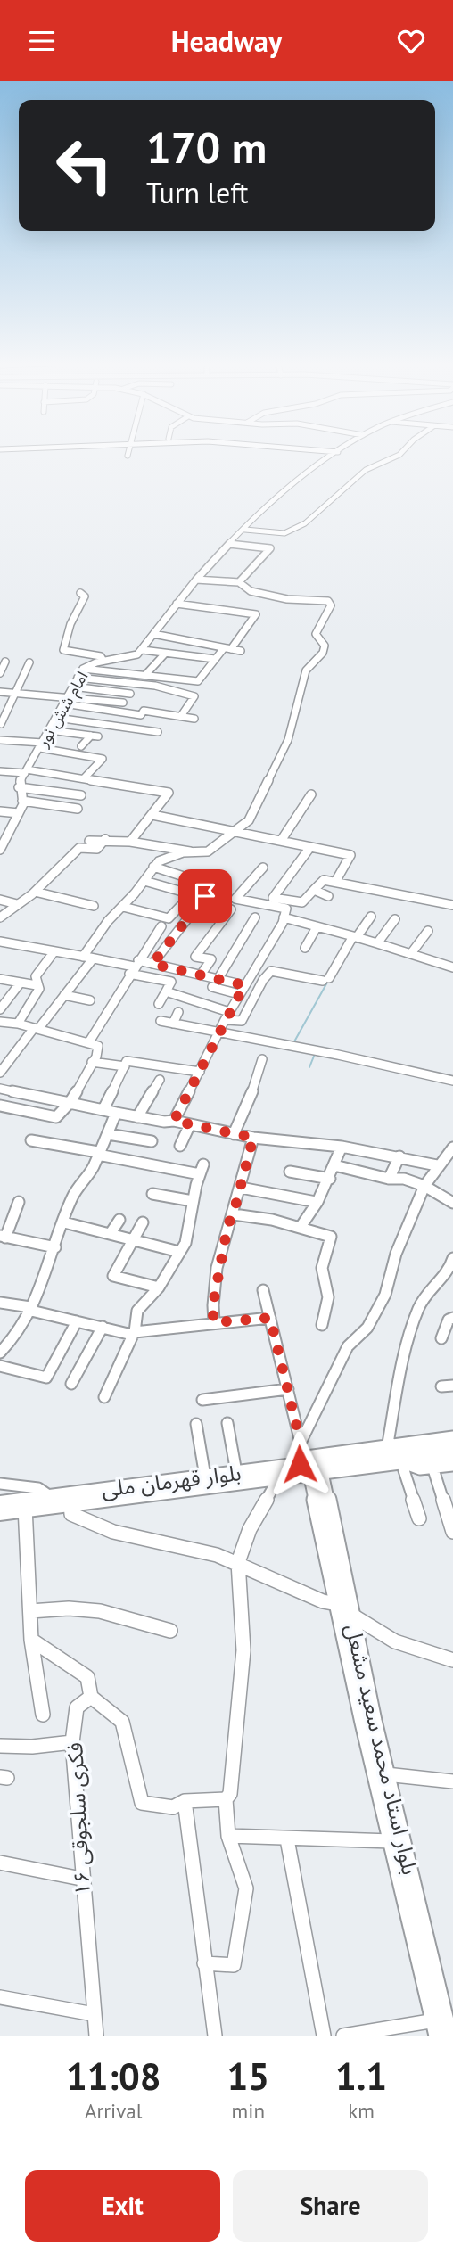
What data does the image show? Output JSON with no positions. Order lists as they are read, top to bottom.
{
  "streets": {
    "highway": ["بلوار قهرمان ملی"],
    "main road": ["بلوار استاد محمد سعید مشعل"],
    "street": ["امام شش نور", "فکری سلجوقی ۱۶"]
  },
  "crossings": [
    ["بلوار قهرمان ملی", "بلوار استاد محمد سعید مشعل"]
  ],
  "page": {
    "header": "Headway",
    "turn": ["170 m", "Turn left"],
    "eta": [
      "11:08",
      "Arrival",
      "15",
      "min",
      "1.1",
      "km"
    ],
    "buttons": ["Exit", "Share"]
  }
}
